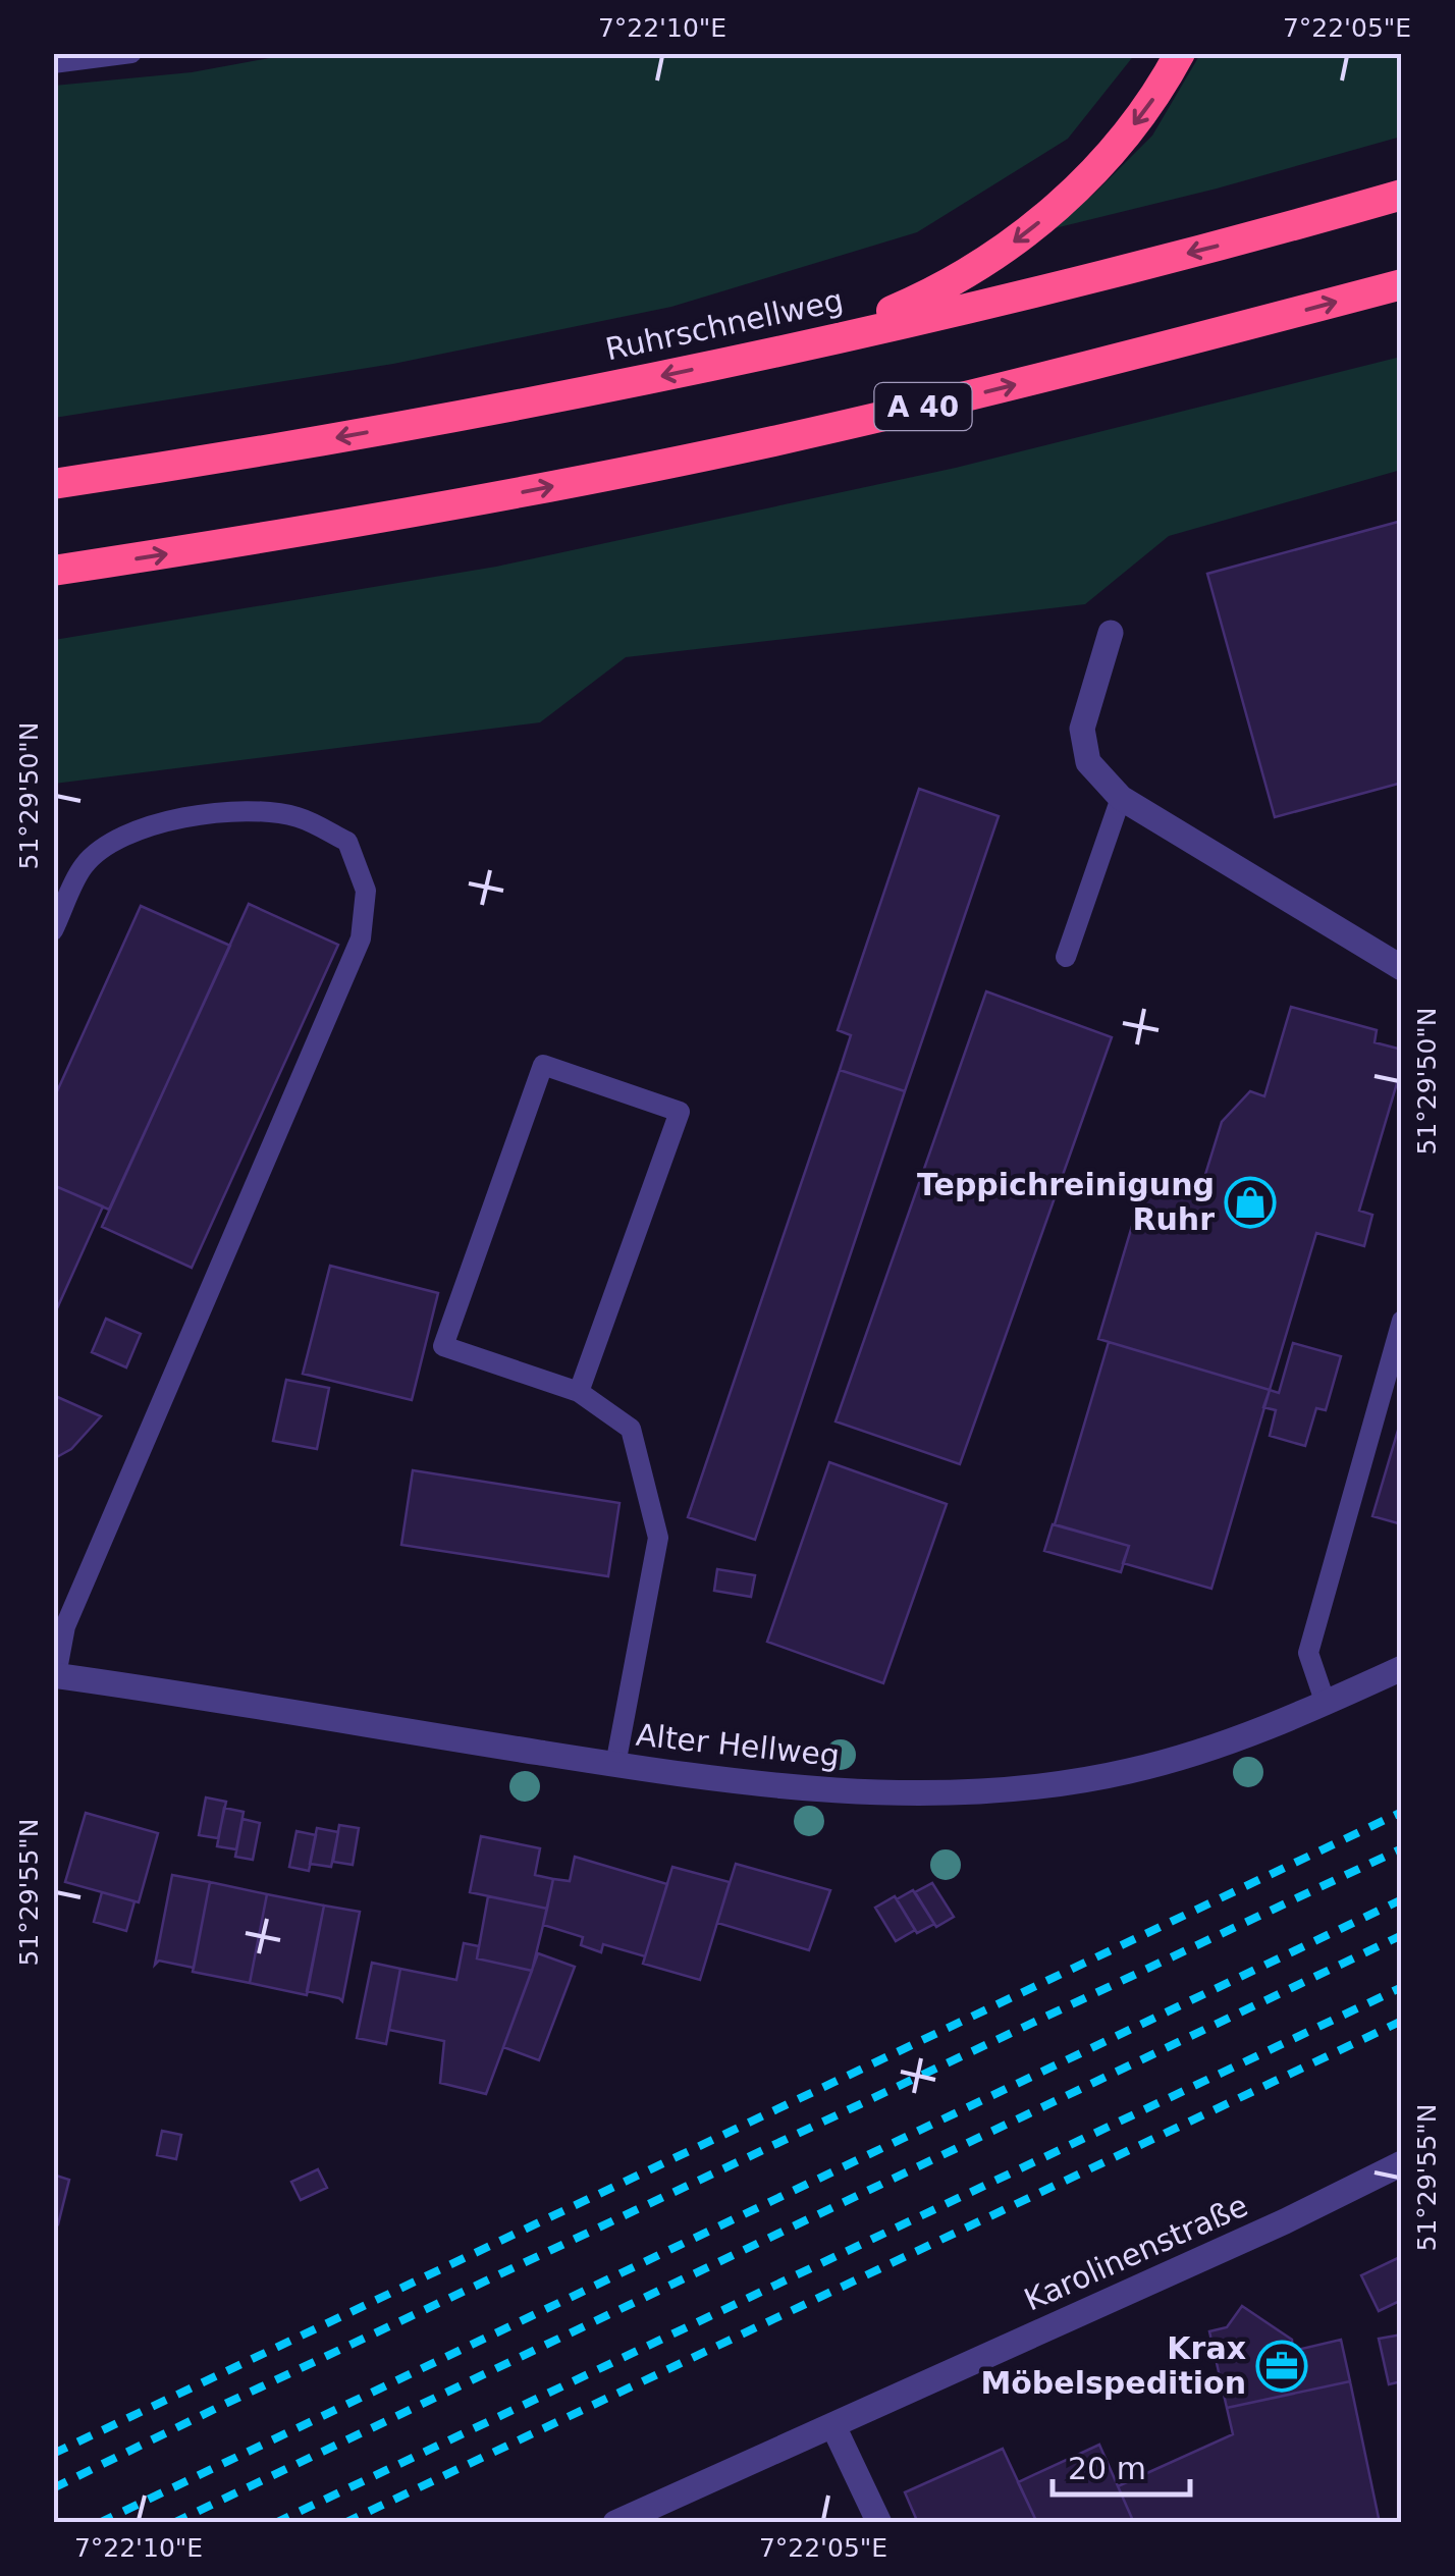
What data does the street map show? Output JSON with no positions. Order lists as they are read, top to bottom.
{
  "streets": {
    "highway": ["Ruhrschnellweg", "A 40"],
    "street": ["Alter Hellweg", "Karolinenstraße"]
  },
  "places": {
    "shop": ["Teppichreinigung Ruhr"],
    "office": ["Krax Möbelspedition"]
  },
  "scale_bar": "20 m",
  "coordinates": [
    "7°22'10\"E",
    "7°22'05\"E",
    "51°29'50\"N",
    "51°29'55\"N"
  ]
}
